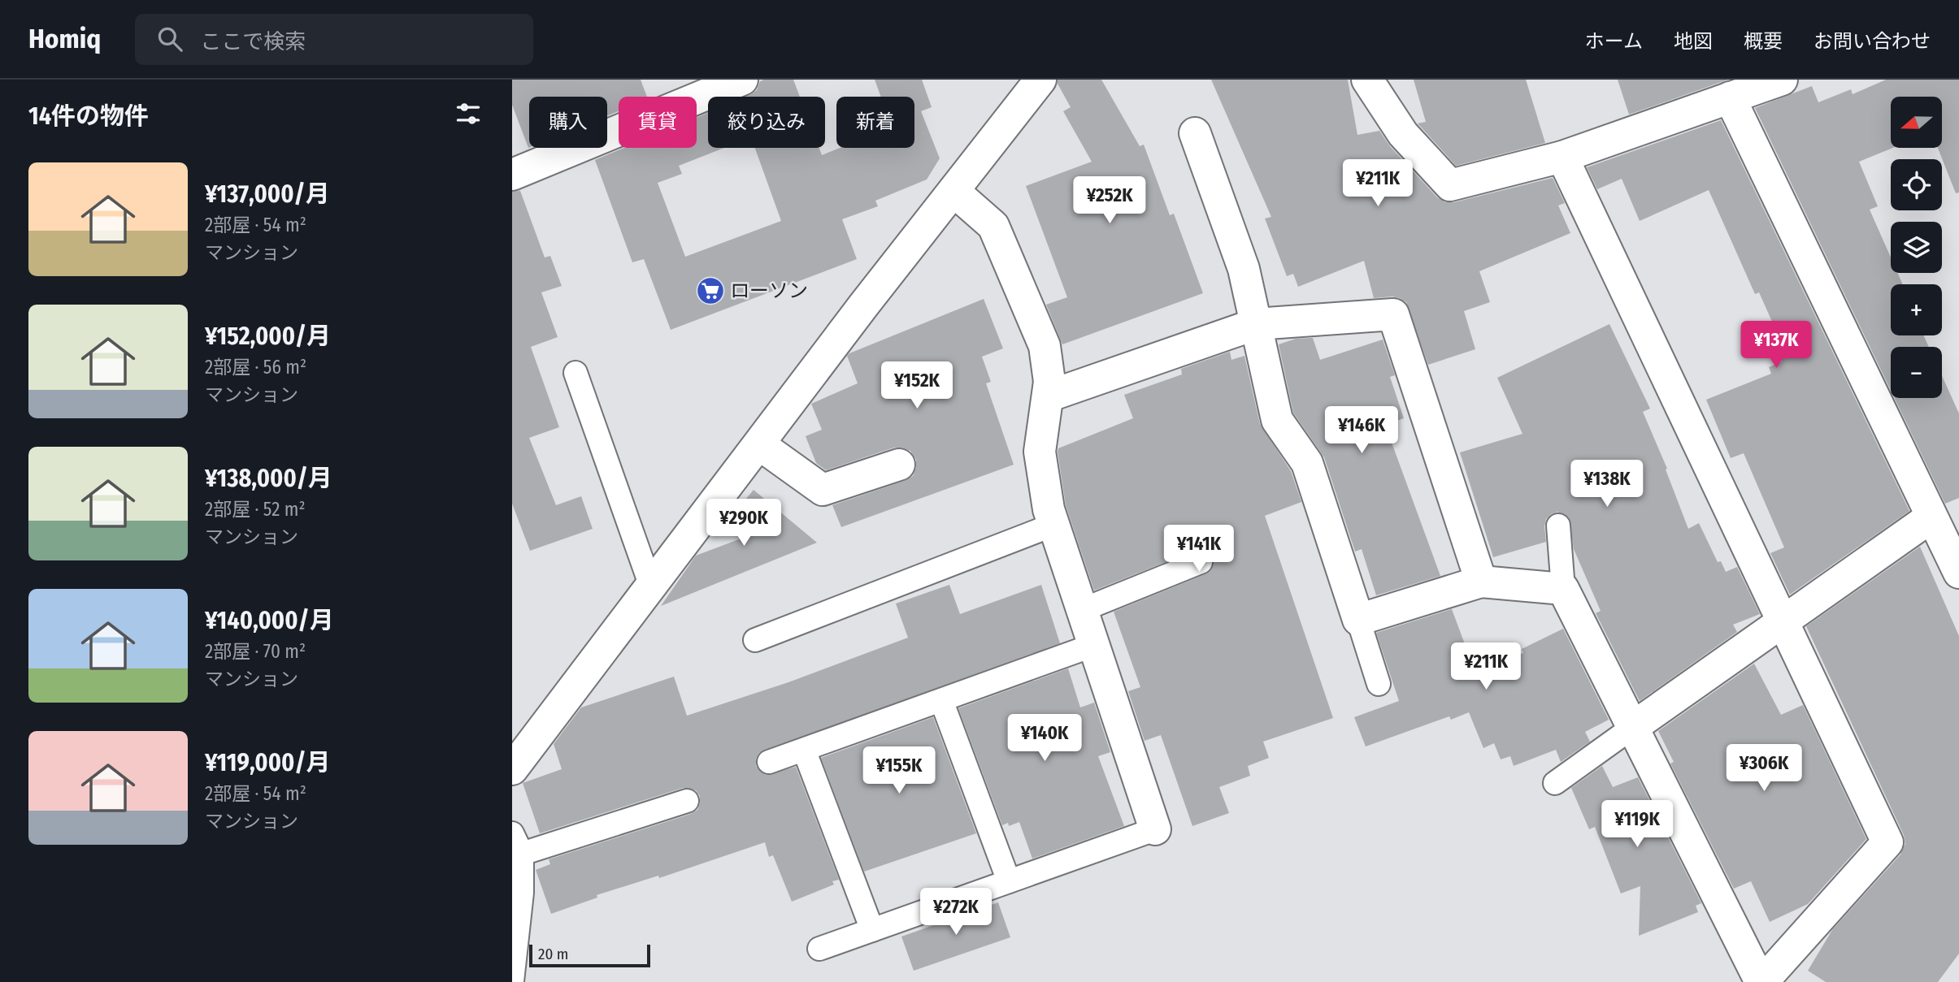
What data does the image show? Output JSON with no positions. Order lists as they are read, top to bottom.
{
  "places": {
    "supermarket": ["ローソン"]
  },
  "scale_bar": "20 m",
  "north": "left",
  "page": {
    "header": "Homiq",
    "search": "ここで検索",
    "nav": [
      "ホーム",
      "地図",
      "概要",
      "お問い合わせ"
    ],
    "heading": "14件の物件",
    "map_buttons": ["+", "−"],
    "chip": [
      "購入",
      "賃貸",
      "絞り込み",
      "新着"
    ],
    "list": [
      {
        "name": "¥137,000/月",
        "note": "2部屋 · 54 m² · マンション"
      },
      {
        "name": "¥152,000/月",
        "note": "2部屋 · 56 m² · マンション"
      },
      {
        "name": "¥138,000/月",
        "note": "2部屋 · 52 m² · マンション"
      },
      {
        "name": "¥140,000/月",
        "note": "2部屋 · 70 m² · マンション"
      },
      {
        "name": "¥119,000/月",
        "note": "2部屋 · 54 m² · マンション"
      }
    ],
    "price": [
      "¥211K",
      "¥252K",
      "¥137K",
      "¥152K",
      "¥146K",
      "¥138K",
      "¥290K",
      "¥141K",
      "¥211K",
      "¥140K",
      "¥306K",
      "¥155K",
      "¥119K",
      "¥272K"
    ],
    "scale": "20 m"
  }
}
